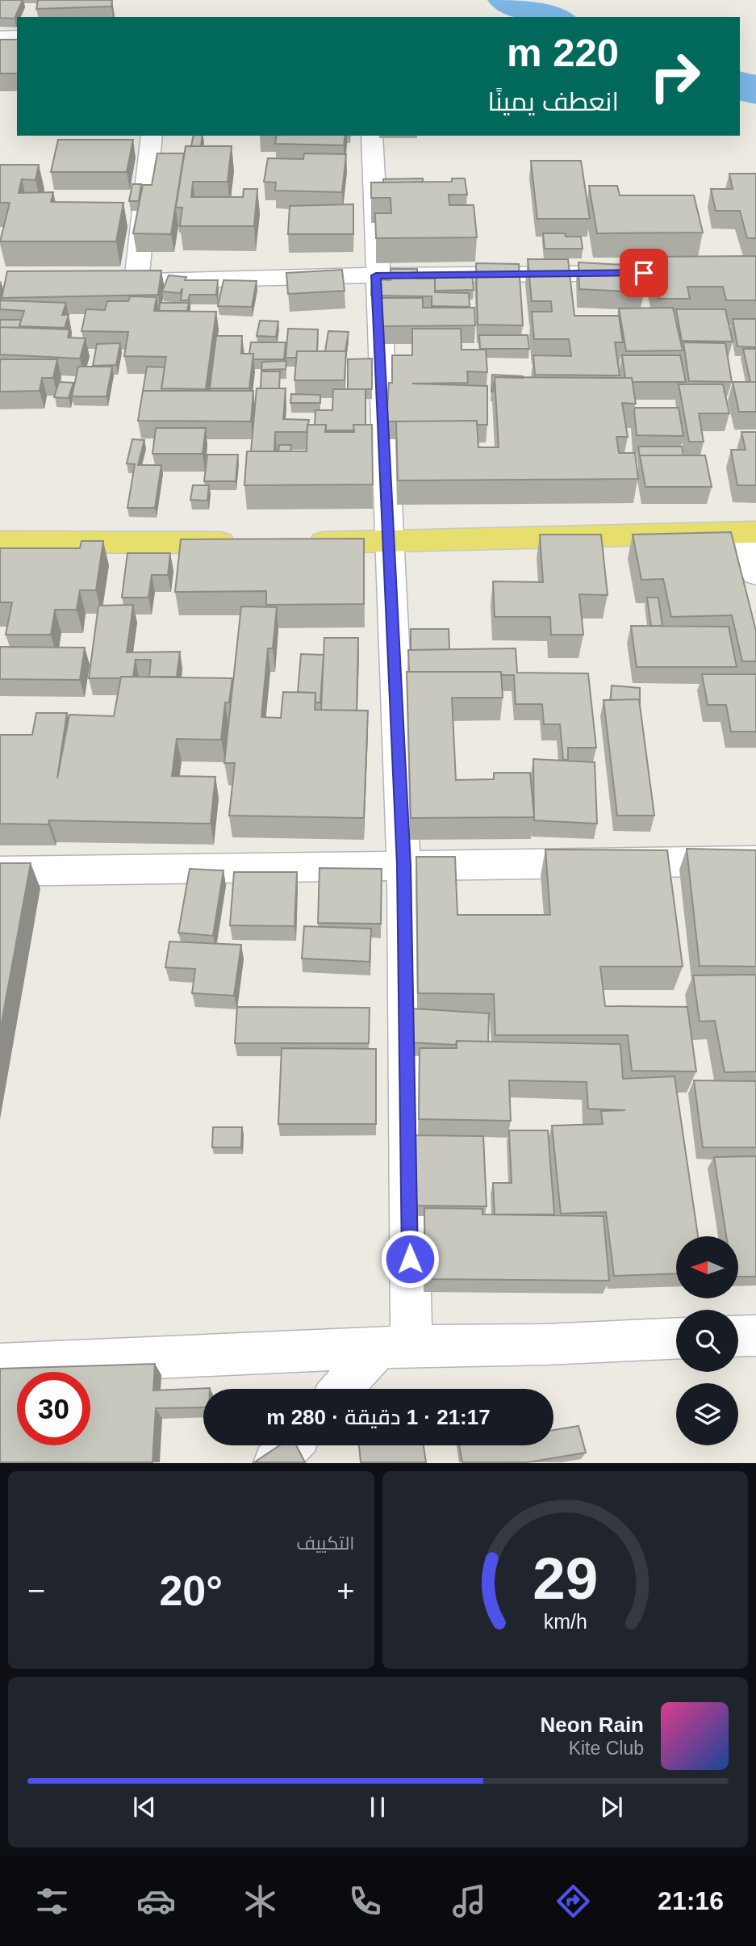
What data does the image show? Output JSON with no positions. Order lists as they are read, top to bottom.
{
  "north": "left",
  "page": {
    "turn": ["220 m", "انعطف يمينًا"],
    "limit": "30",
    "trip": "21:17 · 1 دقيقة · 280 m",
    "tile": "التكييف",
    "heat": ["−", "20°", "+"],
    "song": ["Neon Rain", "Kite Club"],
    "tabs": "21:16",
    "gauge": ["29", "km/h"]
  }
}
